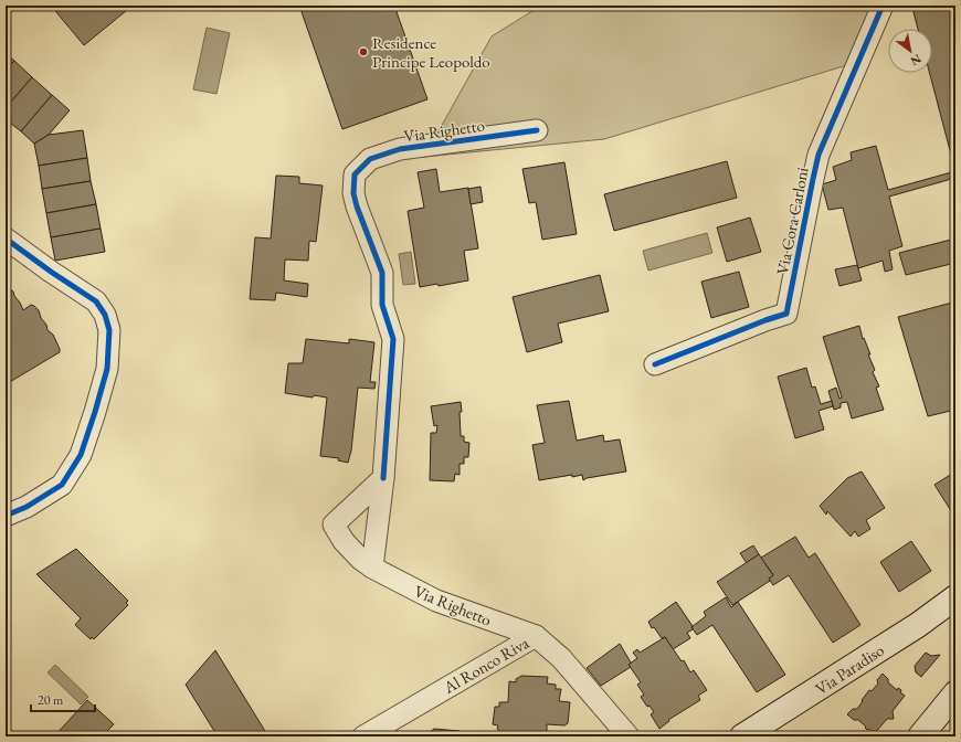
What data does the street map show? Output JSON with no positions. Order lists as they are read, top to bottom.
{
  "streets": {
    "main road": ["Via Paradiso"],
    "street": ["Via Righetto", "Via Cora Carloni", "Al Ronco Riva"]
  },
  "crossings": [
    ["Via Righetto", "Al Ronco Riva"]
  ],
  "places": ["Residence Principe Leopoldo"],
  "scale_bar": "20 m",
  "north": "bottom right"
}
